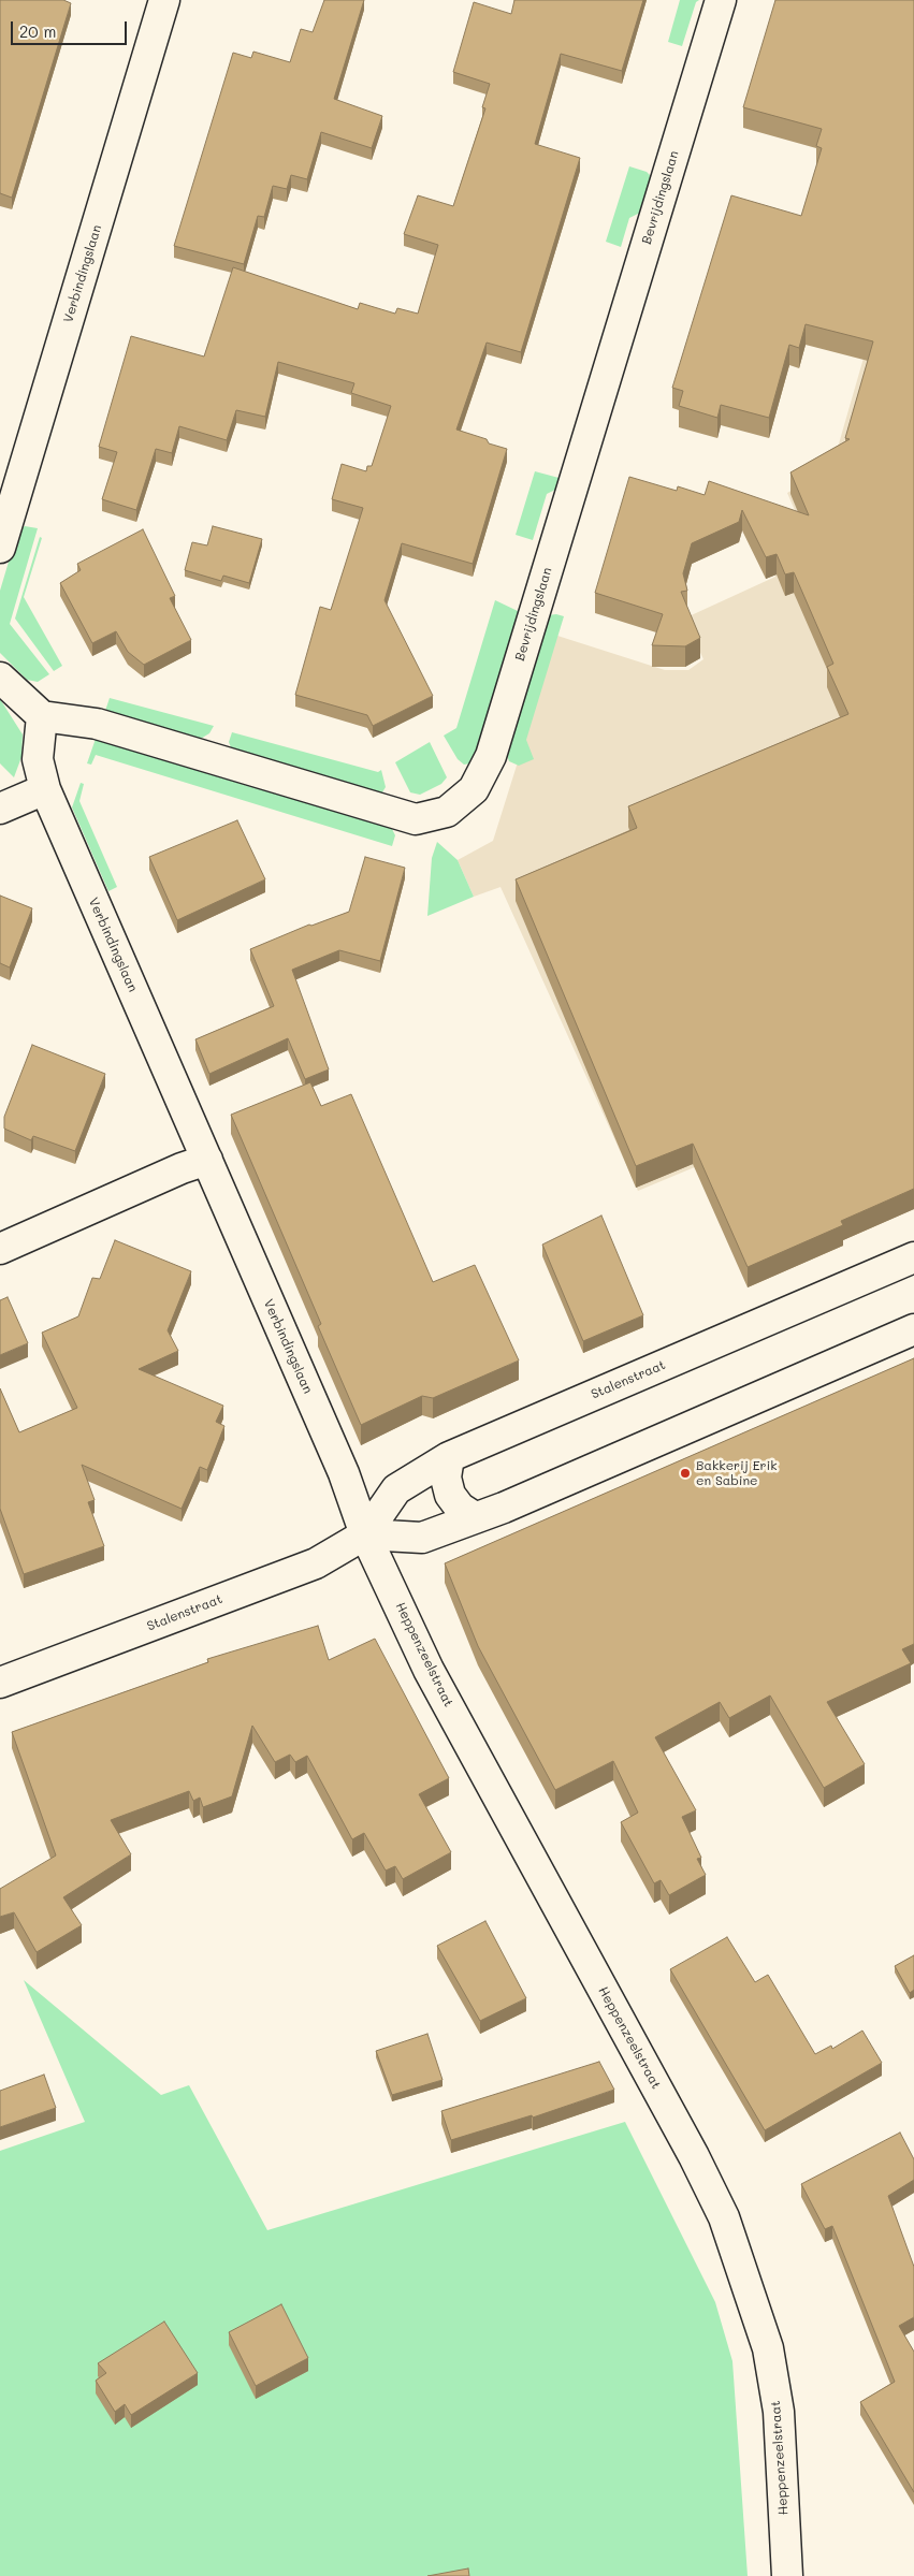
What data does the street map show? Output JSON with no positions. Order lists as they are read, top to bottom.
{
  "streets": {
    "street": [
      "Bevrijdingslaan",
      "Verbindingslaan",
      "Stalenstraat",
      "Heppenzeelstraat"
    ]
  },
  "crossings": [
    ["Bevrijdingslaan", "Verbindingslaan"],
    ["Verbindingslaan", "Stalenstraat"],
    ["Verbindingslaan", "Heppenzeelstraat"],
    ["Stalenstraat", "Heppenzeelstraat"]
  ],
  "places": ["Bakkerij Erik en Sabine"],
  "scale_bar": "20 m"
}
